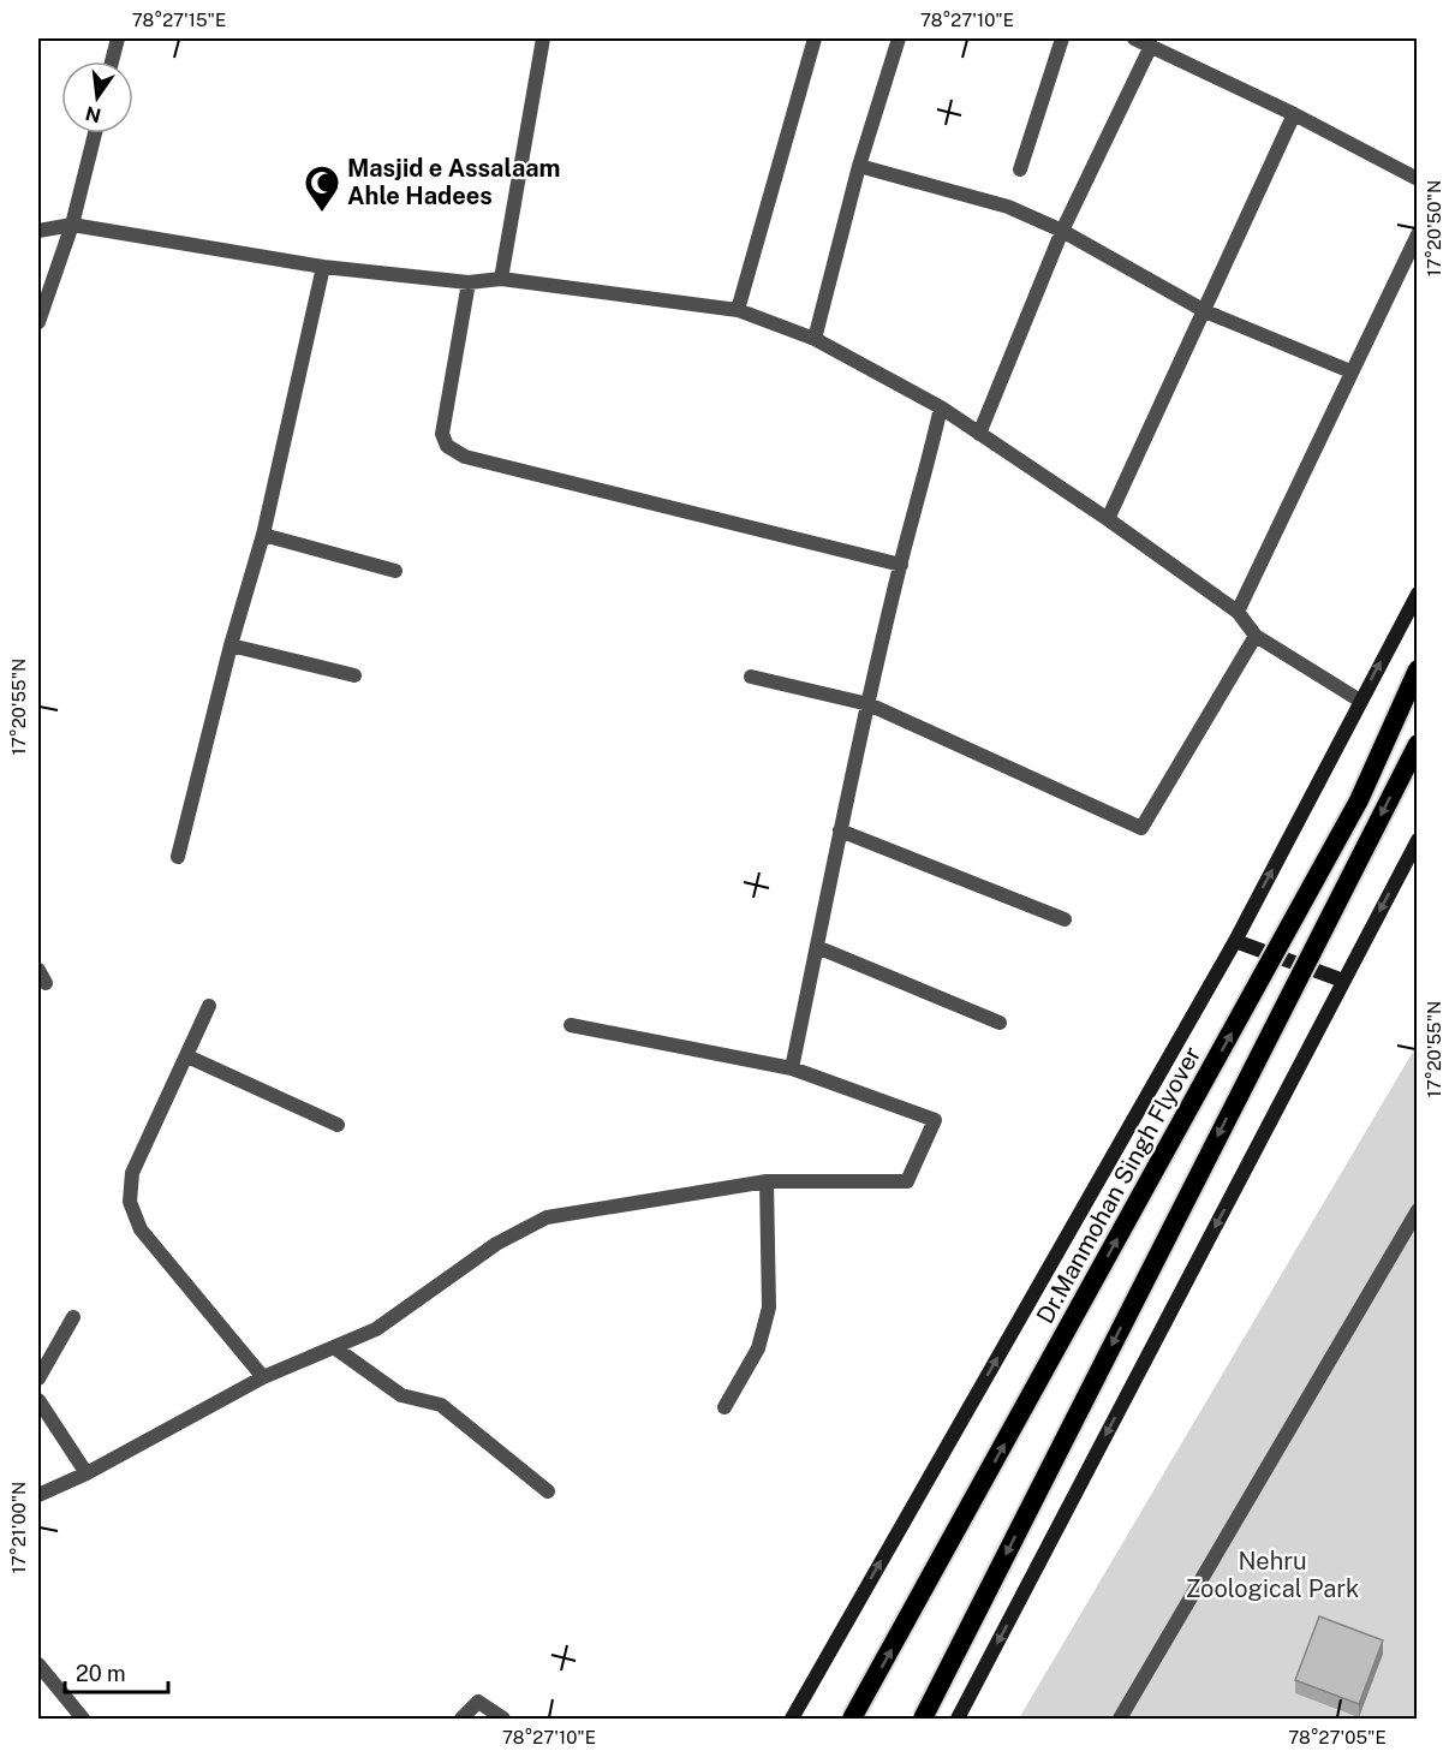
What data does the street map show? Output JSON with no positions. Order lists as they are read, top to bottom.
{
  "streets": {
    "highway": ["Dr.Manmohan Singh Flyover"]
  },
  "parks": ["Nehru Zoological Park"],
  "places": {
    "mosque": ["Masjid e Assalaam Ahle Hadees"]
  },
  "scale_bar": "20 m",
  "north": "bottom",
  "coordinates": [
    "78°27'15\"E",
    "78°27'10\"E",
    "17°20'50\"N",
    "17°20'55\"N",
    "17°21'00\"N",
    "78°27'05\"E"
  ]
}
